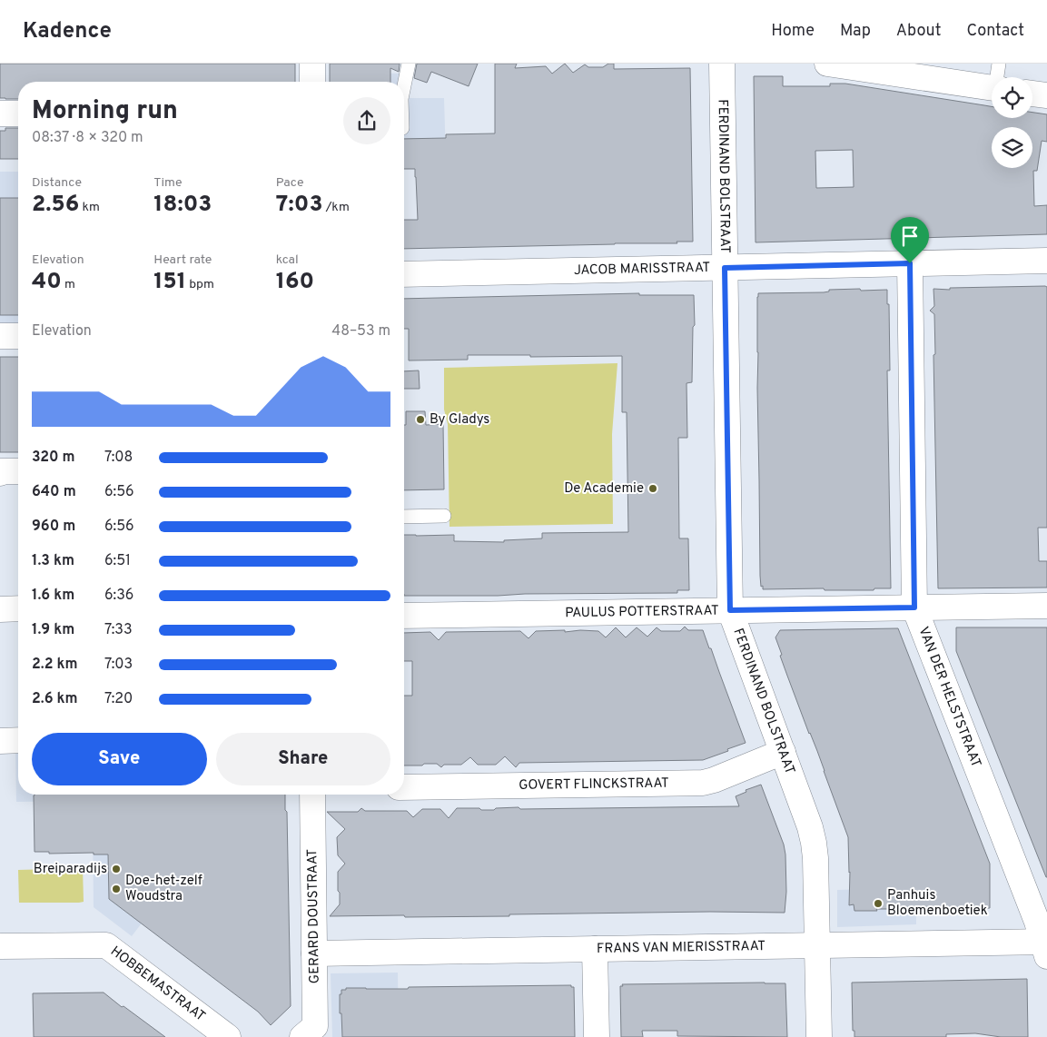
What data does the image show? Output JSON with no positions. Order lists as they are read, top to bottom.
{
  "streets": {
    "street": [
      "FERDINAND BOLSTRAAT",
      "JACOB MARISSTRAAT",
      "PAULUS POTTERSTRAAT",
      "VAN DER HELSTSTRAAT",
      "GOVERT FLINCKSTRAAT",
      "GERARD DOUSTRAAT",
      "FRANS VAN MIERISSTRAAT",
      "HOBBEMASTRAAT"
    ]
  },
  "crossings": [
    ["FERDINAND BOLSTRAAT", "JACOB MARISSTRAAT"],
    ["FERDINAND BOLSTRAAT", "PAULUS POTTERSTRAAT"],
    ["FERDINAND BOLSTRAAT", "GOVERT FLINCKSTRAAT"],
    ["FERDINAND BOLSTRAAT", "FRANS VAN MIERISSTRAAT"],
    ["JACOB MARISSTRAAT", "VAN DER HELSTSTRAAT"],
    ["PAULUS POTTERSTRAAT", "VAN DER HELSTSTRAAT"],
    ["VAN DER HELSTSTRAAT", "FRANS VAN MIERISSTRAAT"],
    ["GERARD DOUSTRAAT", "FRANS VAN MIERISSTRAAT"]
  ],
  "places": [
    "By Gladys",
    "De Academie",
    "Breiparadijs",
    "Doe-het-zelf Woudstra",
    "Panhuis Bloemenboetiek"
  ],
  "page": {
    "header": "Kadence",
    "nav": [
      "Home",
      "Map",
      "About",
      "Contact"
    ],
    "heading": ["Morning run", "08:37 · 8 × 320 m"],
    "stats": [
      ["Distance", "2.56 km"],
      ["Time", "18:03"],
      ["Pace", "7:03 /km"],
      ["Elevation", "40 m"],
      ["Heart rate", "151 bpm"],
      ["kcal", "160"]
    ],
    "chart": ["Elevation", "48–53 m"],
    "list": [
      {
        "name": "320 m",
        "note": "7:08"
      },
      {
        "name": "640 m",
        "note": "6:56"
      },
      {
        "name": "960 m",
        "note": "6:56"
      },
      {
        "name": "1.3 km",
        "note": "6:51"
      },
      {
        "name": "1.6 km",
        "note": "6:36"
      },
      {
        "name": "1.9 km",
        "note": "7:33"
      },
      {
        "name": "2.2 km",
        "note": "7:03"
      },
      {
        "name": "2.6 km",
        "note": "7:20"
      }
    ],
    "buttons": ["Save", "Share"]
  }
}
